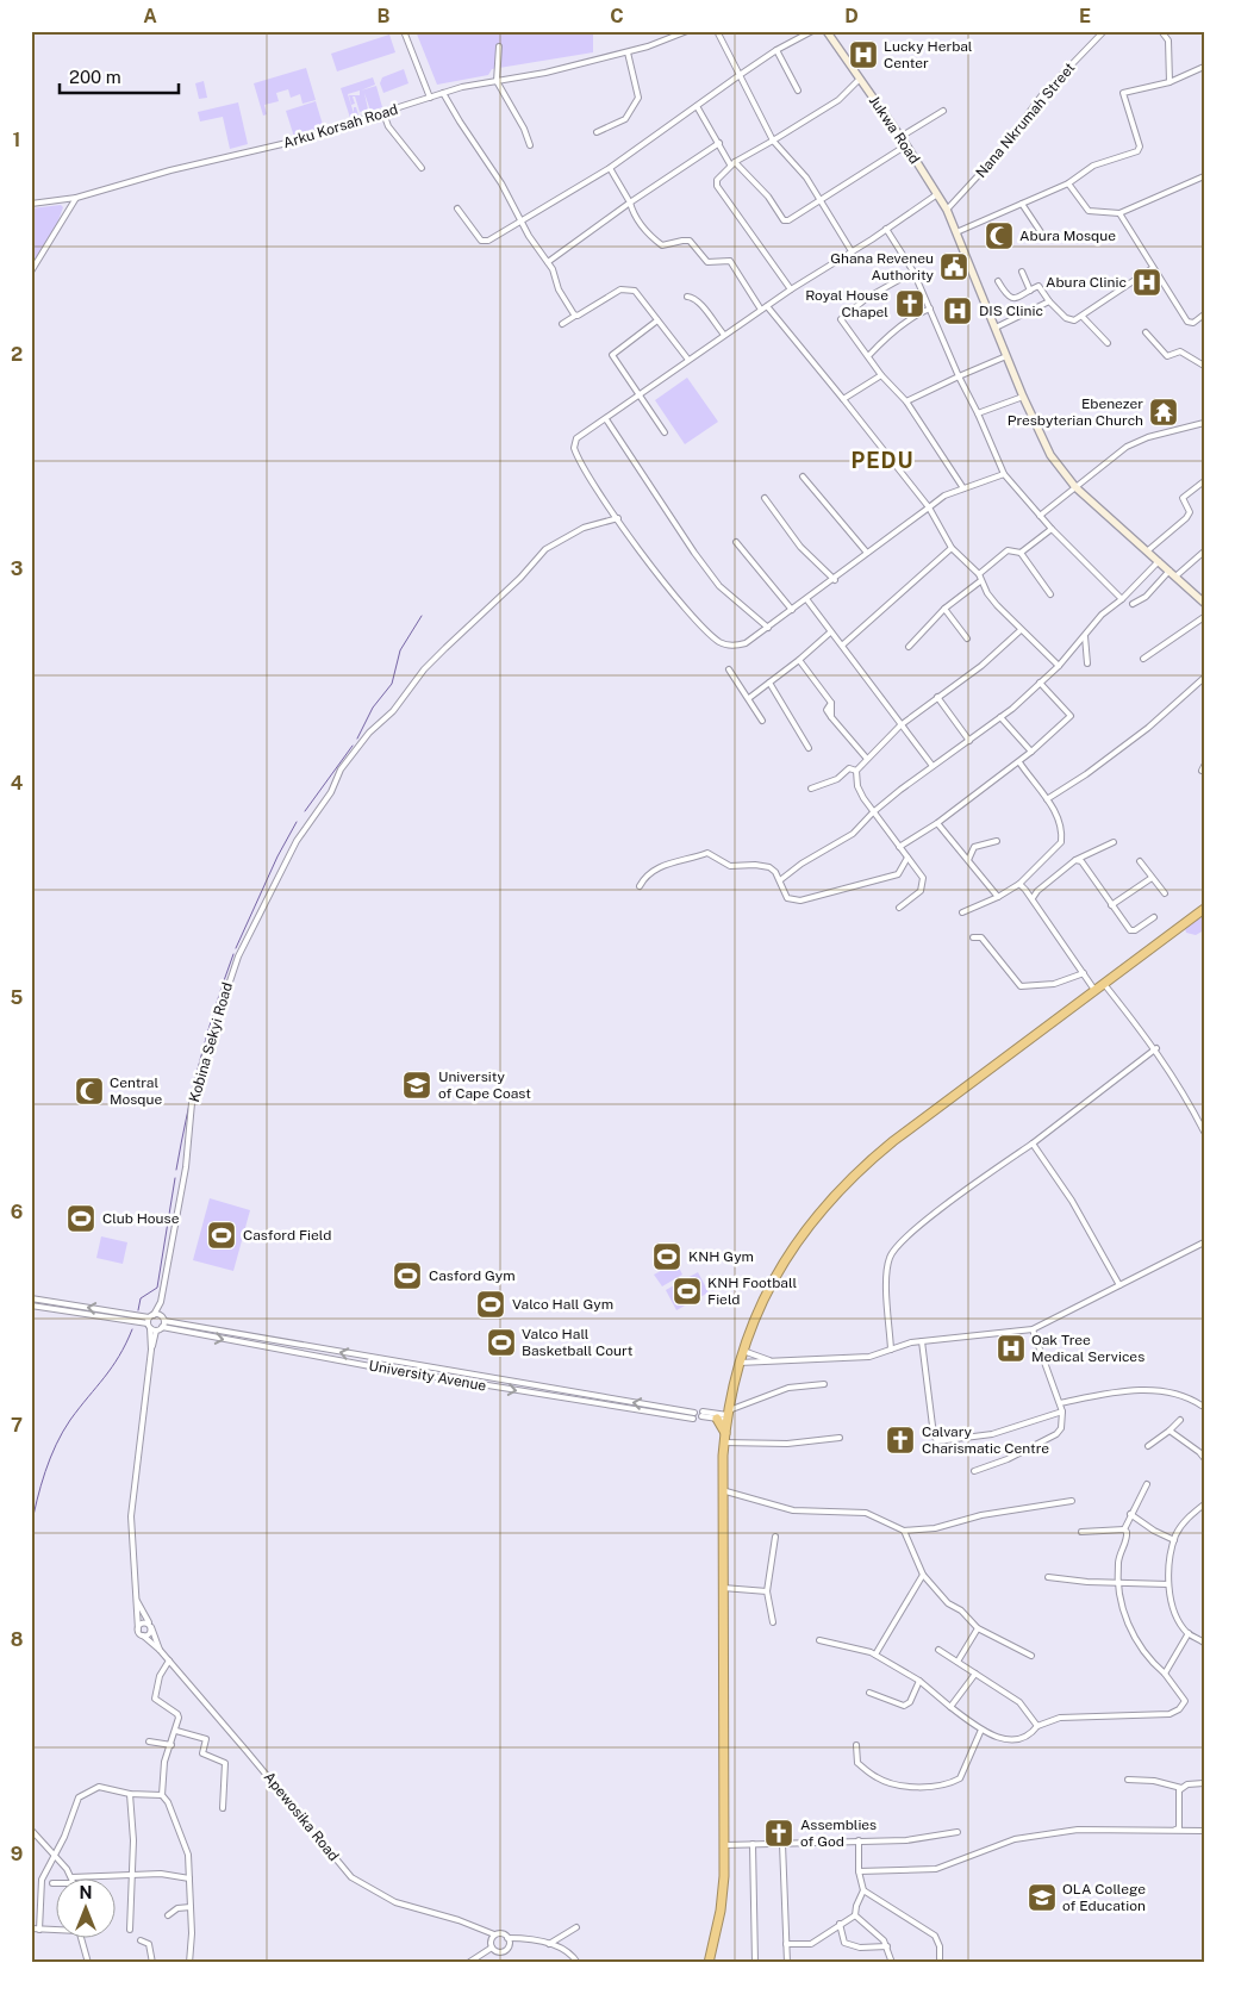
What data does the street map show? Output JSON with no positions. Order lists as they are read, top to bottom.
{
  "streets": {
    "main road": ["Jukwa Road"],
    "street": [
      "Nana Nkrumah Street",
      "Arku Korsah Road",
      "Kobina Sekyi Road",
      "University Avenue",
      "Apewosika Road"
    ]
  },
  "crossings": [
    ["Nana Nkrumah Street", "Jukwa Road"],
    ["Kobina Sekyi Road", "University Avenue"]
  ],
  "districts": ["PEDU"],
  "places": {
    "hospital": [
      "Lucky Herbal Center",
      "Abura Clinic",
      "DIS Clinic",
      "Oak Tree Medical Services"
    ],
    "mosque": ["Abura Mosque", "Central Mosque"],
    "public building": ["Ghana Reveneu Authority"],
    "church": ["Royal House Chapel", "Calvary Charismatic Centre", "Assemblies of God"],
    "temple": ["Ebenezer Presbyterian Church"],
    "school or university": ["University of Cape Coast", "OLA College of Education"],
    "sports": [
      "Club House",
      "Casford Field",
      "KNH Gym",
      "Casford Gym",
      "KNH Football Field",
      "Valco Hall Gym",
      "Valco Hall Basketball Court"
    ]
  },
  "scale_bar": "200 m",
  "north": "top",
  "grid": {
    "columns": [
      "A",
      "B",
      "C",
      "D",
      "E"
    ],
    "rows": [
      "1",
      "2",
      "3",
      "4",
      "5",
      "6",
      "7",
      "8",
      "9"
    ]
  }
}
